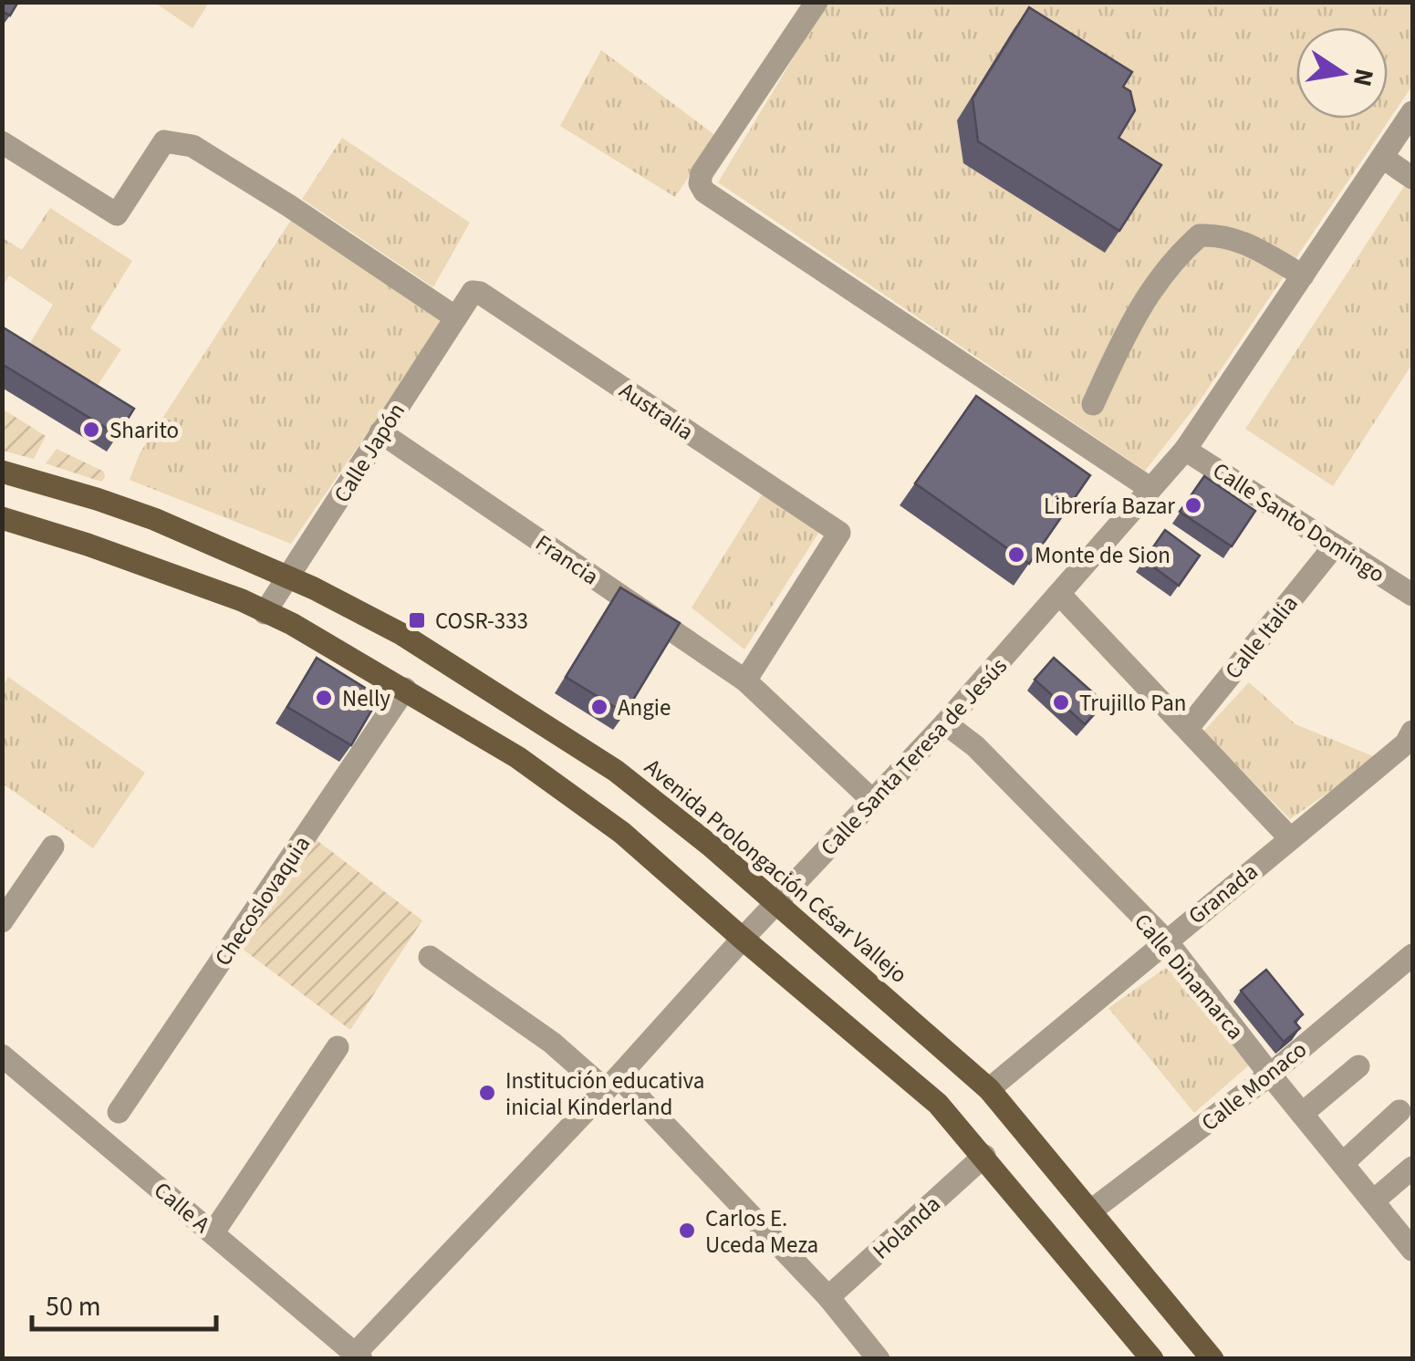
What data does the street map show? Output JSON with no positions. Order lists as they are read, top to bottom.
{
  "streets": {
    "main road": ["Avenida Prolongación César Vallejo"],
    "street": [
      "Australia",
      "Calle Japón",
      "Calle Santo Domingo",
      "Francia",
      "Calle Italia",
      "Calle Santa Teresa de Jesús",
      "Granada",
      "Checoslovaquia",
      "Calle Dinamarca",
      "Calle Monaco",
      "Calle A",
      "Holanda"
    ]
  },
  "crossings": [
    ["Australia", "Calle Japón"],
    ["Australia", "Francia"],
    ["Calle Japón", "Francia"],
    ["Calle Japón", "Avenida Prolongación César Vallejo"],
    ["Calle Santo Domingo", "Calle Italia"],
    ["Calle Santo Domingo", "Calle Santa Teresa de Jesús"],
    ["Francia", "Calle Santa Teresa de Jesús"],
    ["Calle Santa Teresa de Jesús", "Avenida Prolongación César Vallejo"],
    ["Calle Santa Teresa de Jesús", "Calle Dinamarca"],
    ["Calle Santa Teresa de Jesús", "Calle A"],
    ["Avenida Prolongación César Vallejo", "Granada"],
    ["Avenida Prolongación César Vallejo", "Calle Monaco"],
    ["Granada", "Calle Dinamarca"],
    ["Calle Dinamarca", "Calle Monaco"]
  ],
  "places": {
    "other": [
      "Sharito",
      "Librería Bazar",
      "Monte de Sion",
      "Nelly",
      "Trujillo Pan",
      "Angie",
      "Institución educativa inicial Kinderland",
      "Carlos E. Uceda Meza"
    ],
    "transit": ["COSR-333"]
  },
  "scale_bar": "50 m",
  "north": "right"
}
